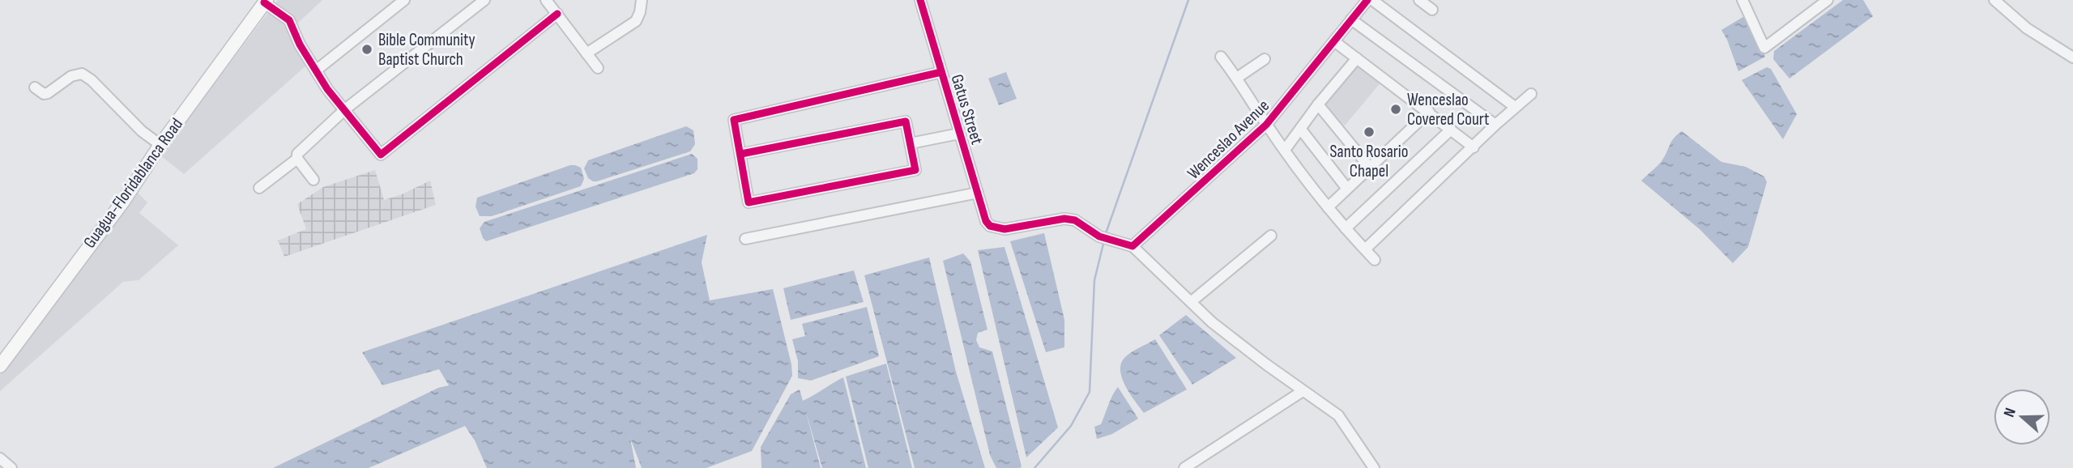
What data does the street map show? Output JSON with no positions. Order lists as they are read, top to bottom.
{
  "streets": {
    "main road": ["Guagua-Floridablanca Road"],
    "street": ["Gatus Street", "Wenceslao Avenue"]
  },
  "crossings": [
    ["Gatus Street", "Wenceslao Avenue"]
  ],
  "places": ["Bible Community Baptist Church", "Wenceslao Covered Court", "Santo Rosario Chapel"],
  "north": "left"
}
